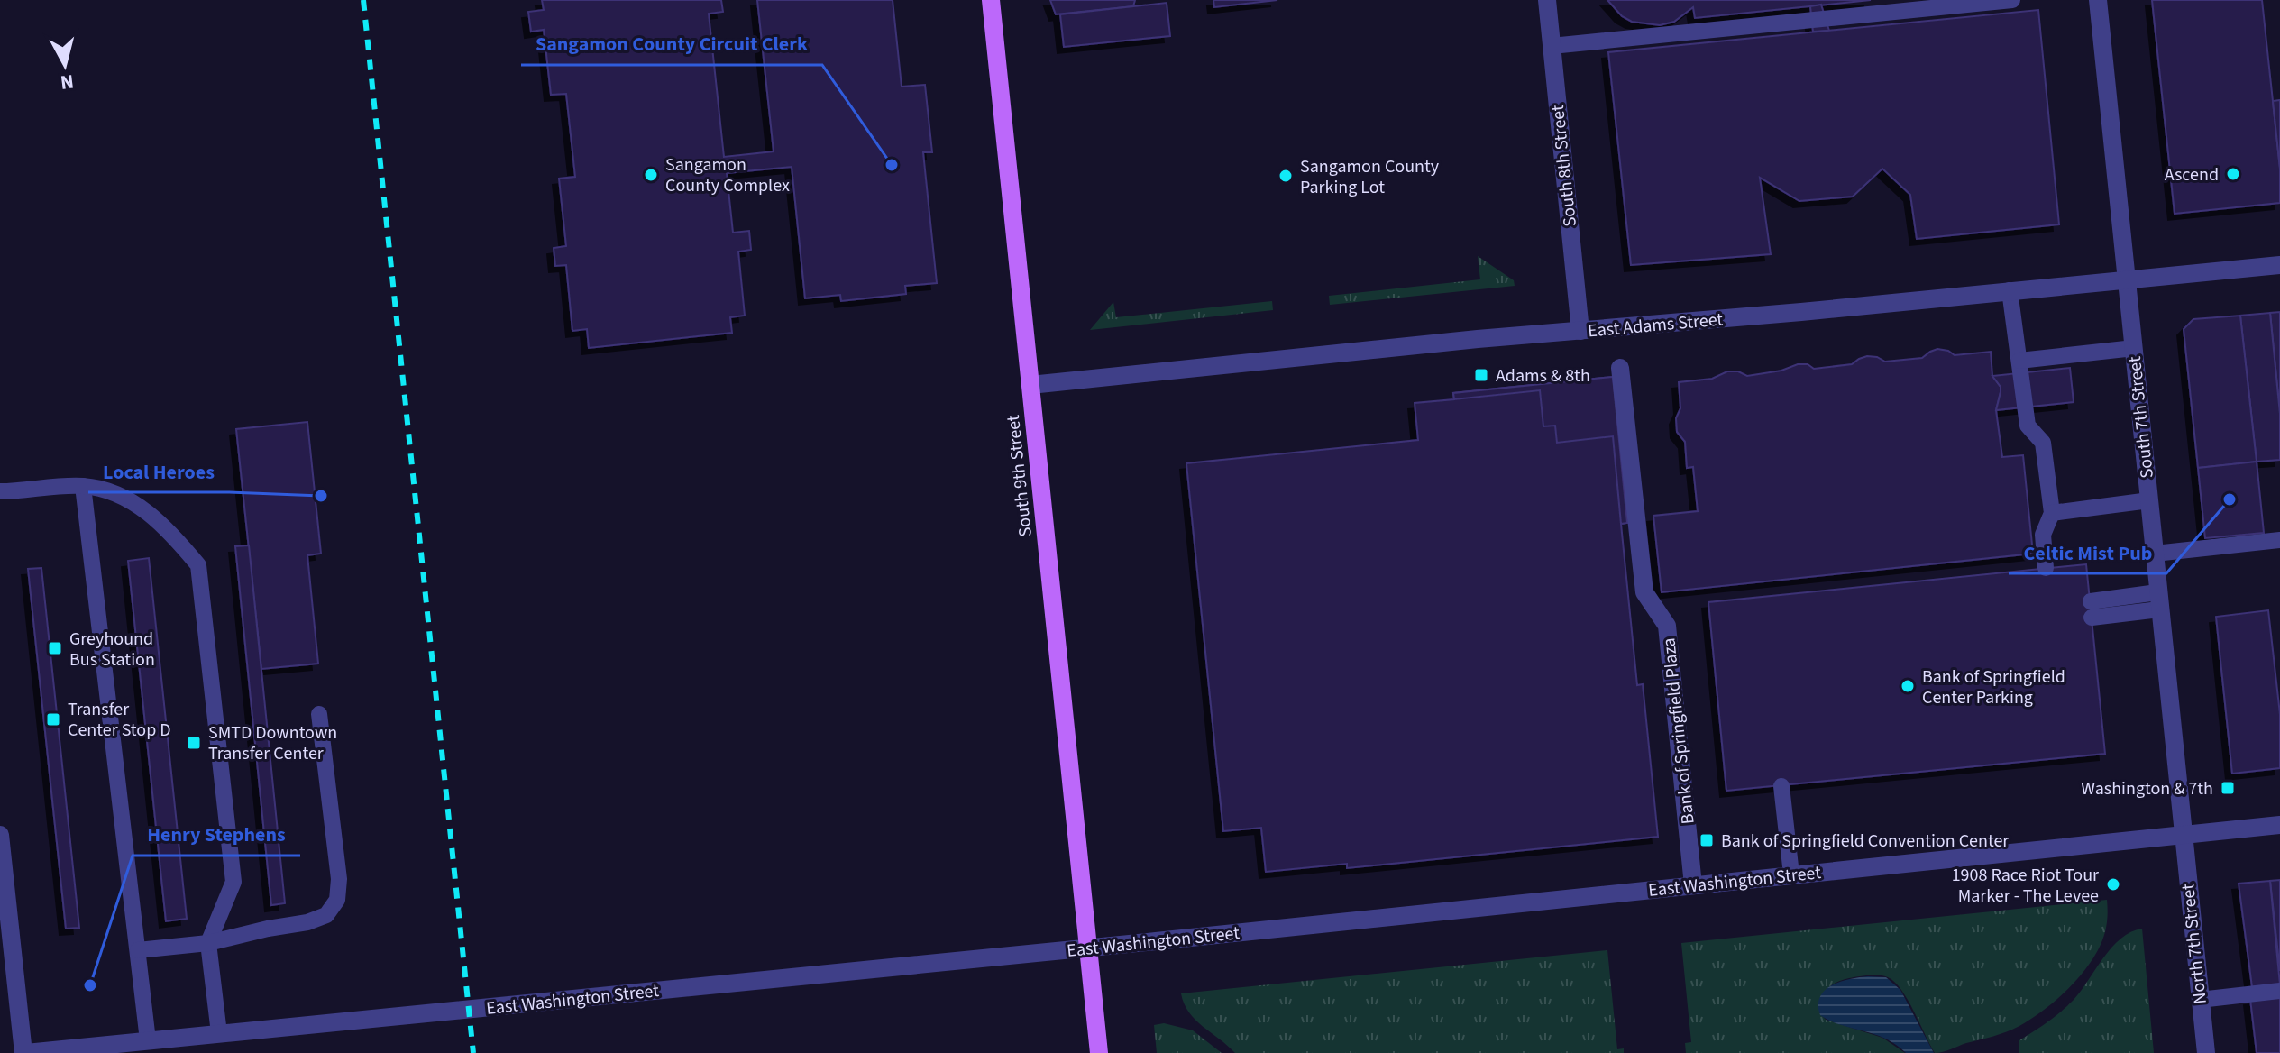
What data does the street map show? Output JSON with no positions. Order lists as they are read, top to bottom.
{
  "streets": {
    "main road": ["South 9th Street"],
    "street": [
      "South 8th Street",
      "East Adams Street",
      "South 7th Street",
      "Bank of Springfield Plaza",
      "East Washington Street",
      "North 7th Street"
    ]
  },
  "crossings": [
    ["South 8th Street", "East Adams Street"],
    ["East Adams Street", "South 7th Street"],
    ["East Adams Street", "South 9th Street"],
    ["South 7th Street", "East Washington Street"],
    ["South 7th Street", "North 7th Street"],
    ["South 9th Street", "East Washington Street"],
    ["Bank of Springfield Plaza", "East Washington Street"],
    ["East Washington Street", "North 7th Street"]
  ],
  "places": {
    "other": [
      "Sangamon County Circuit Clerk",
      "Ascend",
      "Sangamon County Complex",
      "Sangamon County Parking Lot",
      "Local Heroes",
      "Celtic Mist Pub",
      "Bank of Springfield Center Parking",
      "1908 Race Riot Tour Marker - The Levee",
      "Henry Stephens"
    ],
    "transit": [
      "Adams & 8th",
      "Greyhound Bus Station",
      "Transfer Center Stop D",
      "SMTD Downtown Transfer Center",
      "Washington & 7th",
      "Bank of Springfield Convention Center"
    ]
  },
  "north": "bottom"
}
